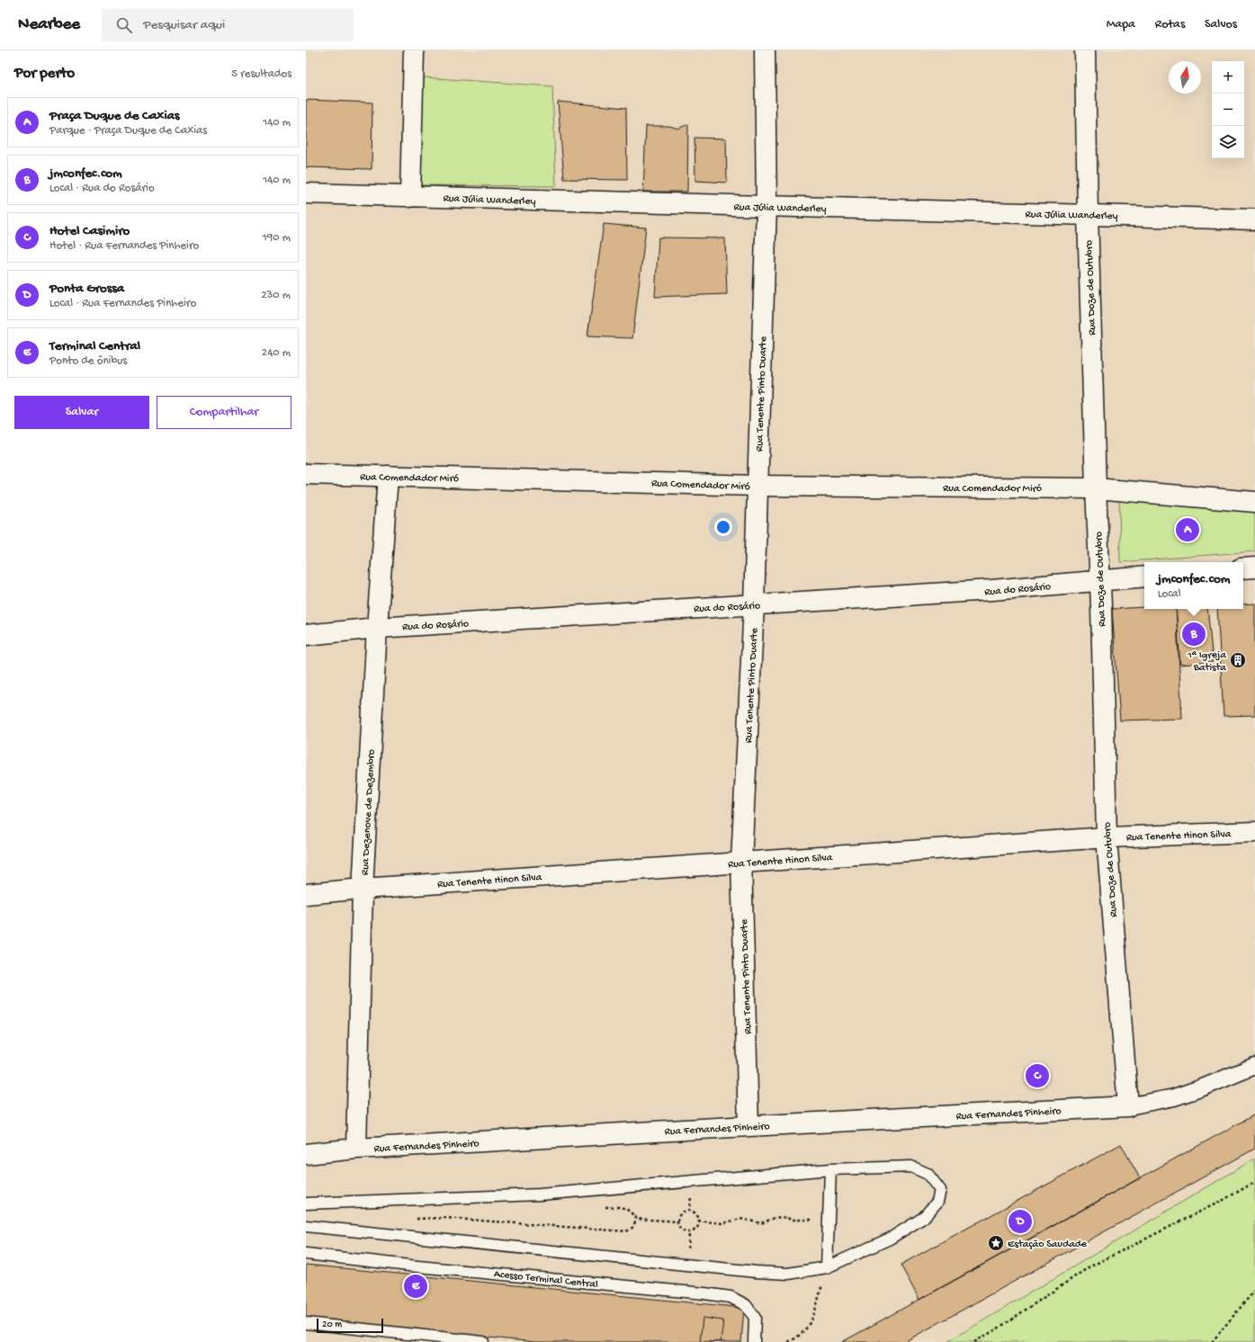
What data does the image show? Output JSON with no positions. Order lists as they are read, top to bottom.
{
  "streets": {
    "street": [
      "Rua Júlia Wanderley",
      "Rua Doze de Outubro",
      "Rua Tenente Pinto Duarte",
      "Rua Comendador Miró",
      "Rua do Rosário",
      "Rua Dezenove de Dezembro",
      "Rua Tenente Hinon Silva",
      "Rua Fernandes Pinheiro"
    ],
    "lane": ["Acesso Terminal Central"]
  },
  "crossings": [
    ["Rua Júlia Wanderley", "Rua Doze de Outubro"],
    ["Rua Júlia Wanderley", "Rua Tenente Pinto Duarte"],
    ["Rua Doze de Outubro", "Rua Comendador Miró"],
    ["Rua Doze de Outubro", "Rua do Rosário"],
    ["Rua Doze de Outubro", "Rua Tenente Hinon Silva"],
    ["Rua Doze de Outubro", "Rua Fernandes Pinheiro"],
    ["Rua Tenente Pinto Duarte", "Rua Comendador Miró"],
    ["Rua Tenente Pinto Duarte", "Rua do Rosário"],
    ["Rua Tenente Pinto Duarte", "Rua Tenente Hinon Silva"],
    ["Rua Tenente Pinto Duarte", "Rua Fernandes Pinheiro"],
    ["Rua Comendador Miró", "Rua Dezenove de Dezembro"],
    ["Rua do Rosário", "Rua Dezenove de Dezembro"],
    ["Rua Dezenove de Dezembro", "Rua Tenente Hinon Silva"],
    ["Rua Dezenove de Dezembro", "Rua Fernandes Pinheiro"]
  ],
  "places": {
    "building": ["1ª Igreja Batista"],
    "place": ["Estação Saudade"]
  },
  "scale_bar": "20 m",
  "north": "top",
  "page": {
    "header": "Nearbee",
    "search": "Pesquisar aqui",
    "nav": ["Mapa", "Rotas", "Salvos"],
    "heading": ["Por perto", "5 resultados"],
    "map_buttons": ["+", "−"],
    "list": [
      {
        "mark": "A",
        "name": "Praça Duque de Caxias",
        "note": "Parque · Praça Duque de Caxias",
        "value": "140 m"
      },
      {
        "mark": "B",
        "name": "jmconfec.com",
        "note": "Local · Rua do Rosário",
        "value": "140 m"
      },
      {
        "mark": "C",
        "name": "Hotel Casimiro",
        "note": "Hotel · Rua Fernandes Pinheiro",
        "value": "190 m"
      },
      {
        "mark": "D",
        "name": "Ponta Grossa",
        "note": "Local · Rua Fernandes Pinheiro",
        "value": "230 m"
      },
      {
        "mark": "E",
        "name": "Terminal Central",
        "note": "Ponto de ônibus",
        "value": "240 m"
      }
    ],
    "buttons": ["Salvar", "Compartilhar"],
    "pins": [
      "A",
      "B",
      "C",
      "D",
      "E"
    ],
    "popup": ["jmconfec.com", "Local"],
    "scale": "20 m"
  }
}
